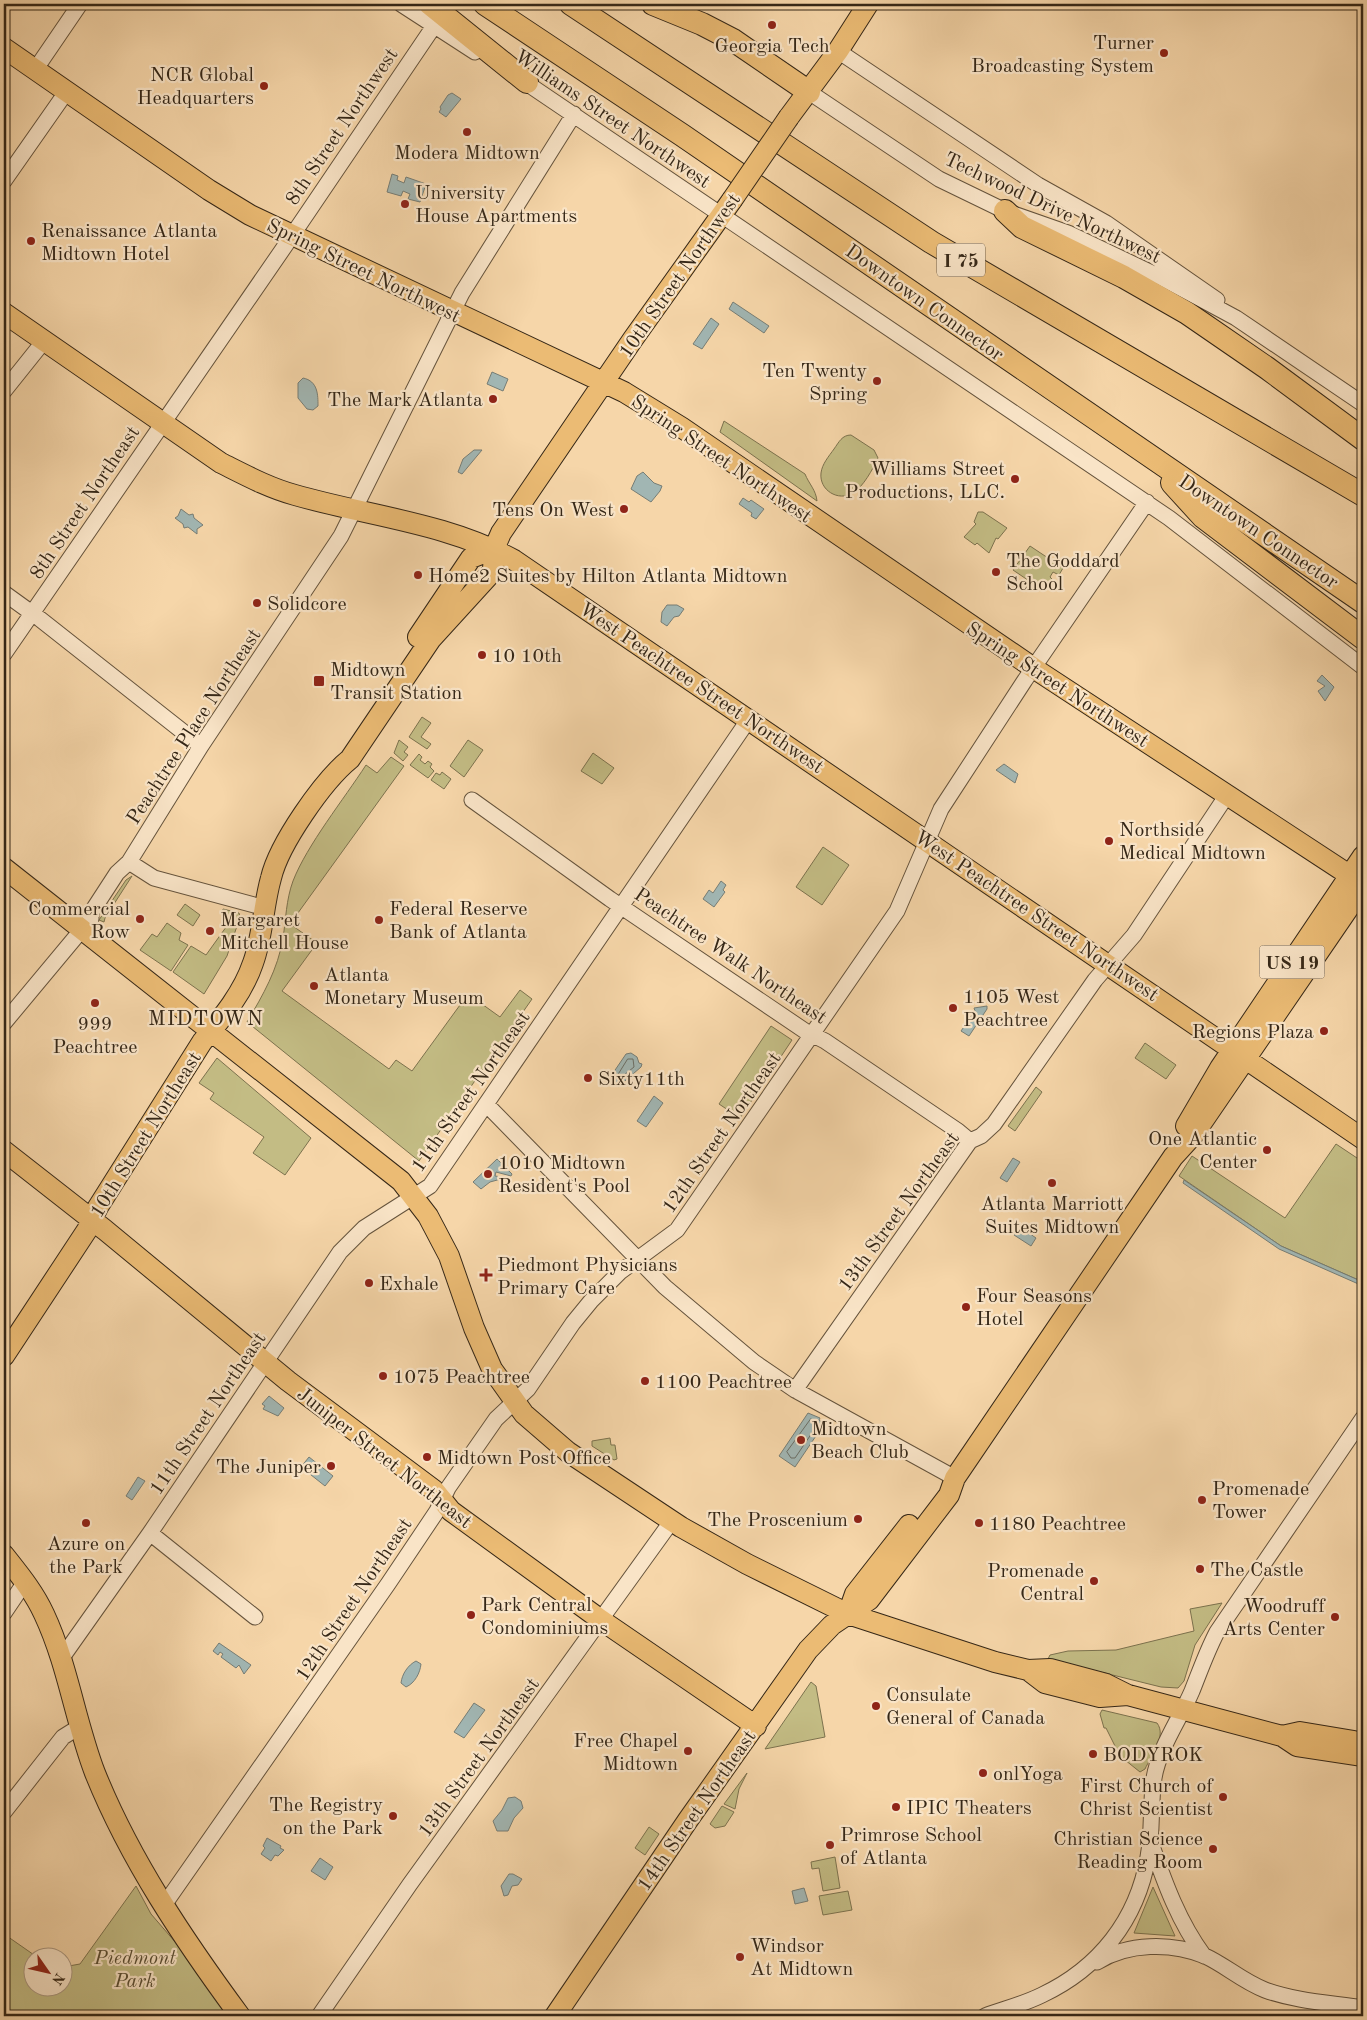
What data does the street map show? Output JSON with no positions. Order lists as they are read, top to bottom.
{
  "streets": {
    "highway": ["I 75", "Downtown Connector"],
    "main road": [
      "Spring Street Northwest",
      "10th Street Northwest",
      "West Peachtree Street Northwest",
      "10th Street Northeast",
      "Juniper Street Northeast",
      "14th Street Northeast"
    ],
    "street": [
      "Williams Street Northwest",
      "8th Street Northwest",
      "Techwood Drive Northwest",
      "8th Street Northeast",
      "Peachtree Place Northeast",
      "Peachtree Walk Northeast",
      "11th Street Northeast",
      "12th Street Northeast",
      "13th Street Northeast"
    ]
  },
  "crossings": [
    ["Williams Street Northwest", "10th Street Northwest"],
    ["Williams Street Northwest", "Peachtree Place Northeast"],
    ["Williams Street Northwest", "12th Street Northeast"],
    ["8th Street Northwest", "Spring Street Northwest"],
    ["8th Street Northwest", "8th Street Northeast"],
    ["8th Street Northwest", "West Peachtree Street Northwest"],
    ["Techwood Drive Northwest", "10th Street Northwest"],
    ["Spring Street Northwest", "10th Street Northwest"],
    ["Spring Street Northwest", "Peachtree Place Northeast"],
    ["Spring Street Northwest", "12th Street Northeast"],
    ["Spring Street Northwest", "13th Street Northeast"],
    ["10th Street Northwest", "West Peachtree Street Northwest"],
    ["10th Street Northwest", "10th Street Northeast"],
    ["8th Street Northeast", "West Peachtree Street Northwest"],
    ["West Peachtree Street Northwest", "Peachtree Place Northeast"],
    ["West Peachtree Street Northwest", "11th Street Northeast"],
    ["West Peachtree Street Northwest", "12th Street Northeast"],
    ["West Peachtree Street Northwest", "10th Street Northeast"],
    ["West Peachtree Street Northwest", "13th Street Northeast"],
    ["Peachtree Walk Northeast", "11th Street Northeast"],
    ["Peachtree Walk Northeast", "12th Street Northeast"],
    ["Peachtree Walk Northeast", "13th Street Northeast"],
    ["11th Street Northeast", "Juniper Street Northeast"],
    ["12th Street Northeast", "Juniper Street Northeast"],
    ["10th Street Northeast", "Juniper Street Northeast"],
    ["13th Street Northeast", "Juniper Street Northeast"],
    ["Juniper Street Northeast", "14th Street Northeast"]
  ],
  "districts": ["MIDTOWN"],
  "parks": ["Piedmont Park"],
  "places": {
    "other": [
      "Georgia Tech",
      "Turner Broadcasting System",
      "NCR Global Headquarters",
      "Modera Midtown",
      "University House Apartments",
      "Renaissance Atlanta Midtown Hotel",
      "Ten Twenty Spring",
      "The Mark Atlanta",
      "Williams Street Productions, LLC.",
      "Tens On West",
      "The Goddard School",
      "Home2 Suites by Hilton Atlanta Midtown",
      "Solidcore",
      "10 10th",
      "Northside Medical Midtown",
      "Commercial Row",
      "Federal Reserve Bank of Atlanta",
      "Margaret Mitchell House",
      "Atlanta Monetary Museum",
      "999 Peachtree",
      "1105 West Peachtree",
      "Regions Plaza",
      "Sixty11th",
      "One Atlantic Center",
      "1010 Midtown Resident's Pool",
      "Atlanta Marriott Suites Midtown",
      "Exhale",
      "Four Seasons Hotel",
      "1075 Peachtree",
      "1100 Peachtree",
      "Midtown Beach Club",
      "Midtown Post Office",
      "The Juniper",
      "Promenade Tower",
      "The Proscenium",
      "Azure on the Park",
      "1180 Peachtree",
      "The Castle",
      "Promenade Central",
      "Park Central Condominiums",
      "Woodruff Arts Center",
      "Consulate General of Canada",
      "Free Chapel Midtown",
      "BODYROK",
      "onlYoga",
      "First Church of Christ Scientist",
      "IPIC Theaters",
      "The Registry on the Park",
      "Primrose School of Atlanta",
      "Christian Science Reading Room",
      "Windsor At Midtown"
    ],
    "transit": ["Midtown Transit Station"],
    "health": ["Piedmont Physicians Primary Care"]
  },
  "north": "bottom right"
}
